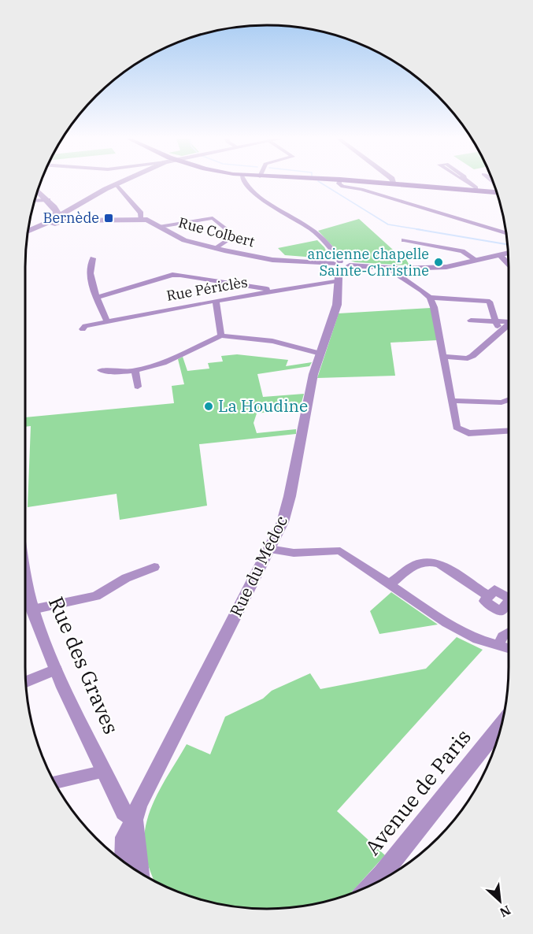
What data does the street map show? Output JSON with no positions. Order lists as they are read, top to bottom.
{
  "streets": {
    "street": [
      "Rue Colbert",
      "Rue Périclès",
      "Rue du Médoc",
      "Rue des Graves",
      "Avenue de Paris"
    ]
  },
  "crossings": [
    ["Rue Colbert", "Rue du Médoc"],
    ["Rue Périclès", "Rue du Médoc"],
    ["Rue du Médoc", "Rue des Graves"]
  ],
  "places": {
    "transit": ["Bernède"],
    "other": ["ancienne chapelle Sainte-Christine", "La Houdine"]
  },
  "north": "bottom right"
}
